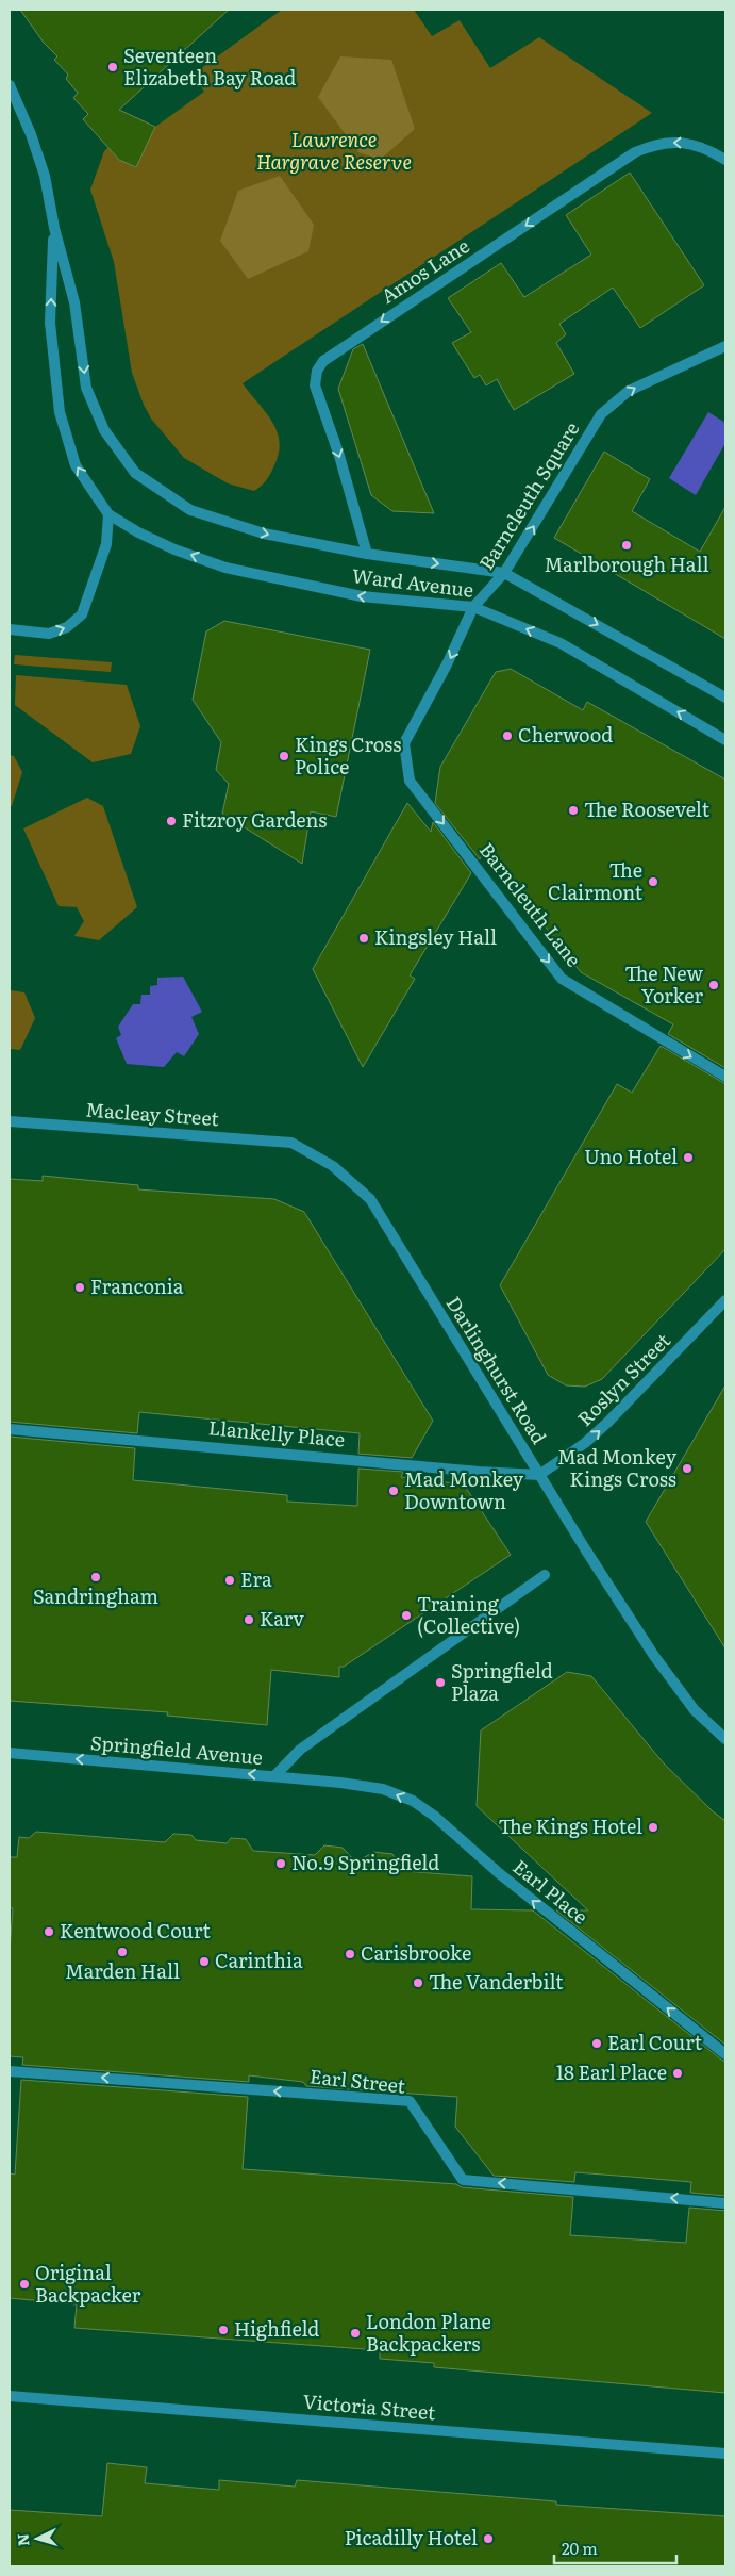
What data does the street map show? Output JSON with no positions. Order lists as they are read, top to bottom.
{
  "streets": {
    "street": [
      "Amos Lane",
      "Barncleuth Square",
      "Ward Avenue",
      "Barncleuth Lane",
      "Macleay Street",
      "Darlinghurst Road",
      "Roslyn Street",
      "Llankelly Place",
      "Springfield Avenue",
      "Earl Place",
      "Earl Street",
      "Victoria Street"
    ]
  },
  "crossings": [
    ["Amos Lane", "Ward Avenue"],
    ["Barncleuth Square", "Ward Avenue"],
    ["Barncleuth Square", "Barncleuth Lane"],
    ["Macleay Street", "Darlinghurst Road"],
    ["Darlinghurst Road", "Roslyn Street"],
    ["Darlinghurst Road", "Llankelly Place"],
    ["Roslyn Street", "Llankelly Place"],
    ["Springfield Avenue", "Earl Place"]
  ],
  "one_way": [
    "Barncleuth Lane",
    "Roslyn Street",
    "Springfield Avenue",
    "Earl Place",
    "Earl Street"
  ],
  "parks": ["Lawrence Hargrave Reserve"],
  "places": [
    "Seventeen Elizabeth Bay Road",
    "Marlborough Hall",
    "Cherwood",
    "Kings Cross Police",
    "The Roosevelt",
    "Fitzroy Gardens",
    "The Clairmont",
    "Kingsley Hall",
    "The New Yorker",
    "Uno Hotel",
    "Franconia",
    "Mad Monkey Kings Cross",
    "Mad Monkey Downtown",
    "Sandringham",
    "Era",
    "Training (Collective)",
    "Karv",
    "Springfield Plaza",
    "The Kings Hotel",
    "No.9 Springfield",
    "Kentwood Court",
    "Marden Hall",
    "Carisbrooke",
    "Carinthia",
    "The Vanderbilt",
    "Earl Court",
    "18 Earl Place",
    "Original Backpacker",
    "Highfield",
    "London Plane Backpackers",
    "Picadilly Hotel"
  ],
  "scale_bar": "20 m",
  "north": "left"
}
